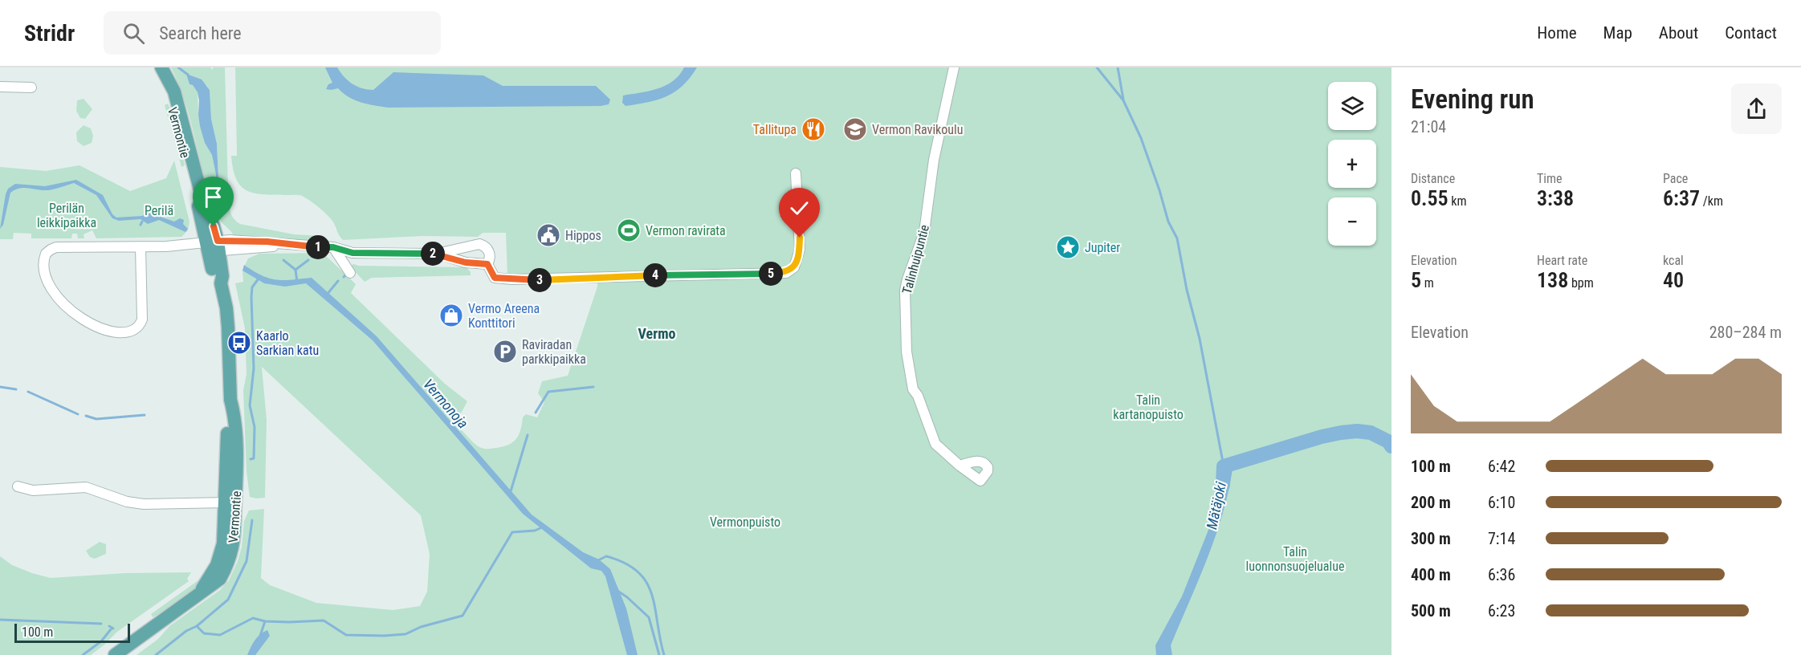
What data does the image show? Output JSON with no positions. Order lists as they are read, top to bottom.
{
  "streets": {
    "main road": ["Vermontie"],
    "street": ["Talinhuipuntie"]
  },
  "districts": ["Vermo"],
  "water": ["Vermonoja", "Mätäjoki"],
  "parks": [
    "Perilän leikkipaikka",
    "Perilä",
    "Talin kartanopuisto",
    "Vermonpuisto",
    "Talin luonnonsuojelualue"
  ],
  "places": {
    "restaurant": ["Tallitupa"],
    "school or university": ["Vermon Ravikoulu"],
    "sports": ["Vermon ravirata"],
    "public building": ["Hippos"],
    "place": ["Jupiter"],
    "shop": ["Vermo Areena Konttitori"],
    "bus stop": ["Kaarlo Sarkian katu"],
    "parking": ["Raviradan parkkipaikka"]
  },
  "scale_bar": "100 m",
  "page": {
    "header": "Stridr",
    "search": "Search here",
    "nav": [
      "Home",
      "Map",
      "About",
      "Contact"
    ],
    "heading": ["Evening run", "21:04"],
    "map_buttons": ["+", "−"],
    "stats": [
      ["Distance", "0.55 km"],
      ["Time", "3:38"],
      ["Pace", "6:37 /km"],
      ["Elevation", "5 m"],
      ["Heart rate", "138 bpm"],
      ["kcal", "40"]
    ],
    "pins": [
      "1",
      "2",
      "5",
      "4",
      "3"
    ],
    "chart": ["Elevation", "280–284 m"],
    "list": [
      {
        "name": "100 m",
        "note": "6:42"
      },
      {
        "name": "200 m",
        "note": "6:10"
      },
      {
        "name": "300 m",
        "note": "7:14"
      },
      {
        "name": "400 m",
        "note": "6:36"
      },
      {
        "name": "500 m",
        "note": "6:23"
      }
    ],
    "scale": "100 m"
  }
}
